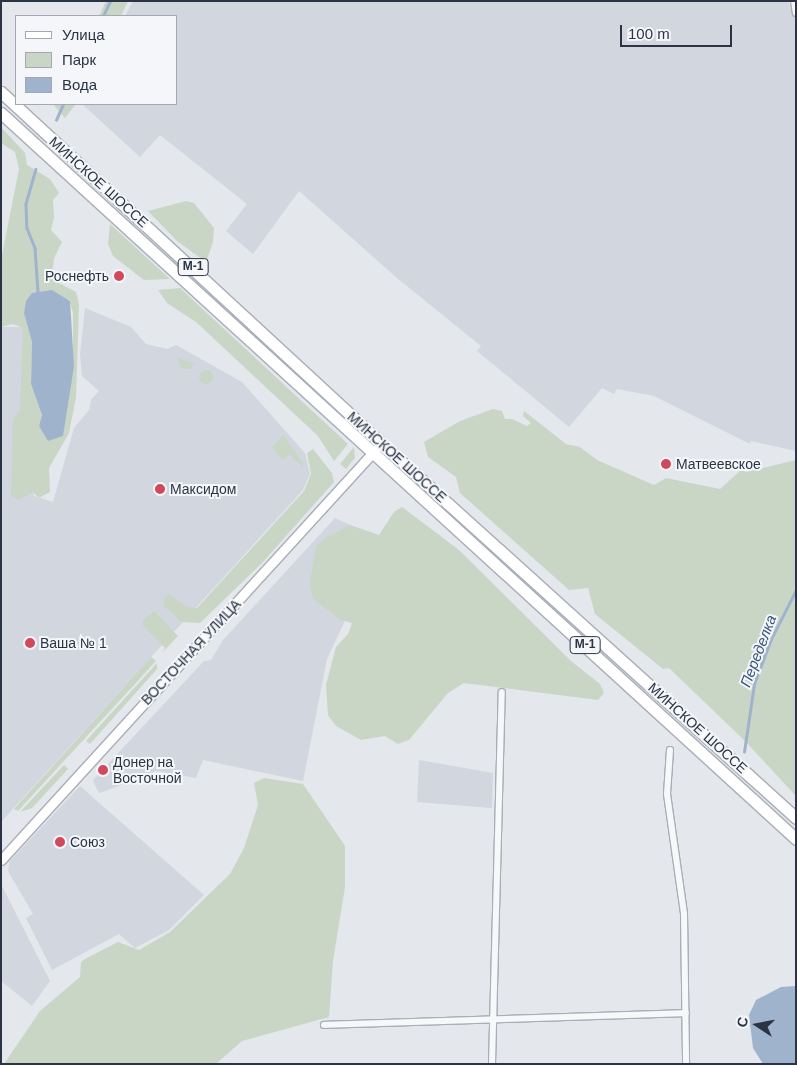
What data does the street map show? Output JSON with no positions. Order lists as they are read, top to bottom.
{
  "streets": {
    "highway": ["МИНСКОЕ ШОССЕ", "М-1"],
    "street": ["ВОСТОЧНАЯ УЛИЦА"]
  },
  "crossings": [
    ["МИНСКОЕ ШОССЕ", "ВОСТОЧНАЯ УЛИЦА"]
  ],
  "water": ["Переделка"],
  "places": [
    "Роснефть",
    "Матвеевское",
    "Максидом",
    "Ваша № 1",
    "Донер на Восточной",
    "Союз"
  ],
  "legend": ["Улица", "Парк", "Вода"],
  "scale_bar": "100 m",
  "north": "left"
}
